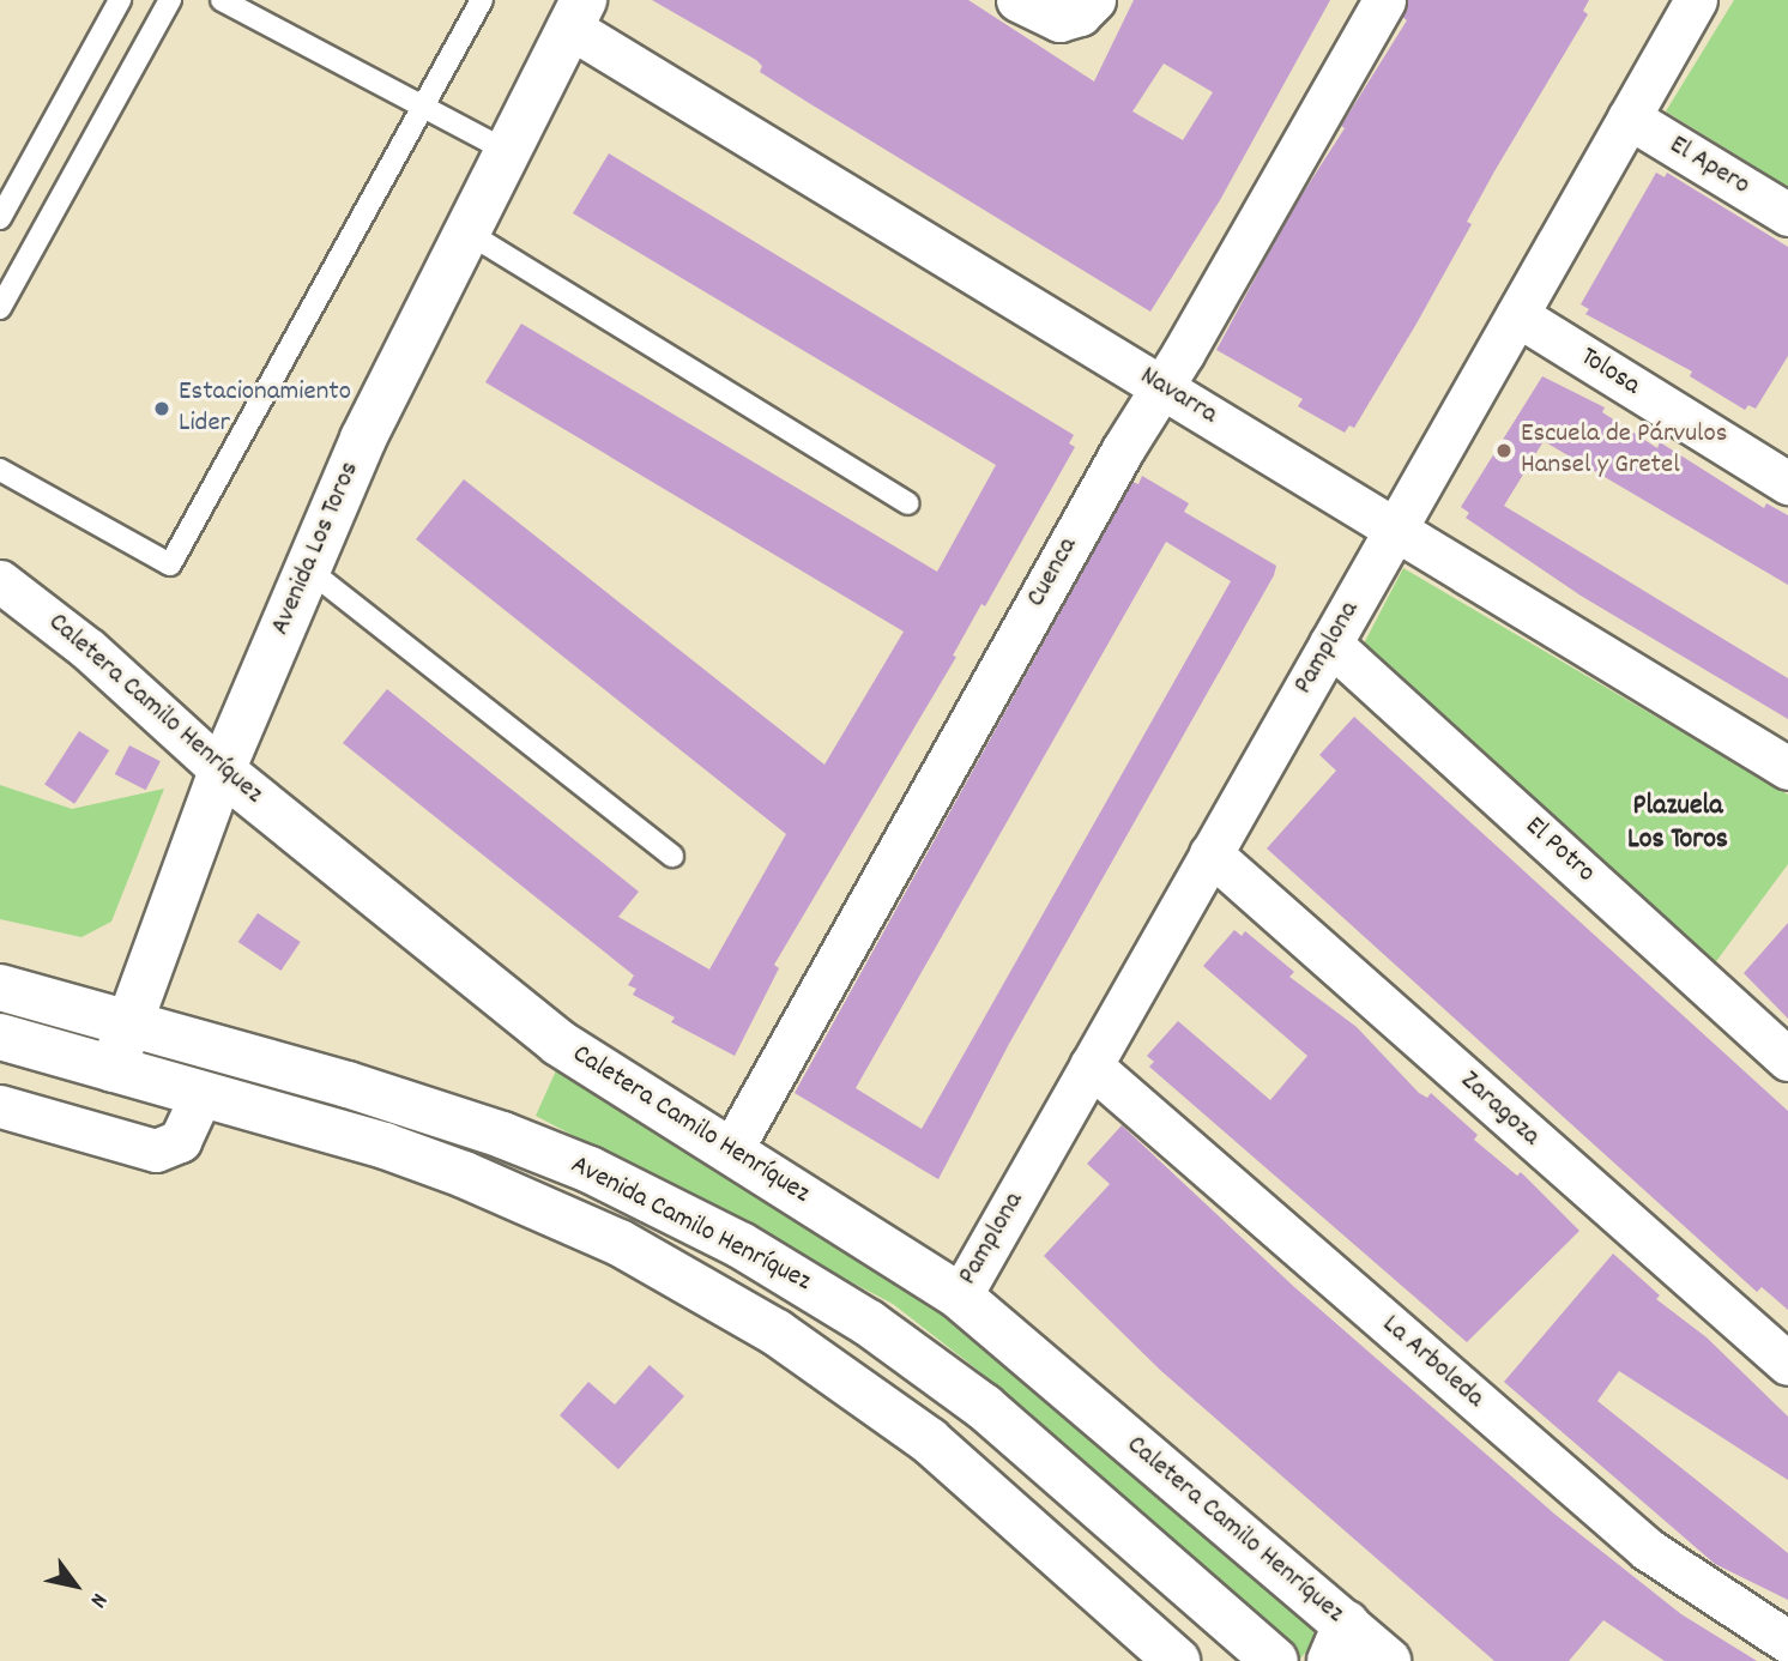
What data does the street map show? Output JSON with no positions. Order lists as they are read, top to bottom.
{
  "streets": {
    "main road": ["Avenida Los Toros", "Caletera Camilo Henríquez", "Avenida Camilo Henríquez"],
    "street": [
      "El Apero",
      "Tolosa",
      "Navarra",
      "Cuenca",
      "Pamplona",
      "El Potro",
      "Zaragoza",
      "La Arboleda"
    ]
  },
  "crossings": [
    ["El Apero", "Pamplona"],
    ["Tolosa", "Pamplona"],
    ["Navarra", "Avenida Los Toros"],
    ["Navarra", "Cuenca"],
    ["Navarra", "Pamplona"],
    ["Avenida Los Toros", "Caletera Camilo Henríquez"],
    ["Avenida Los Toros", "Avenida Camilo Henríquez"],
    ["Cuenca", "Caletera Camilo Henríquez"],
    ["Pamplona", "Caletera Camilo Henríquez"],
    ["Pamplona", "El Potro"],
    ["Pamplona", "Zaragoza"],
    ["Pamplona", "La Arboleda"]
  ],
  "districts": ["Plazuela Los Toros"],
  "places": ["Estacionamiento Lider", "Escuela de Párvulos Hansel y Gretel"],
  "north": "bottom right"
}
